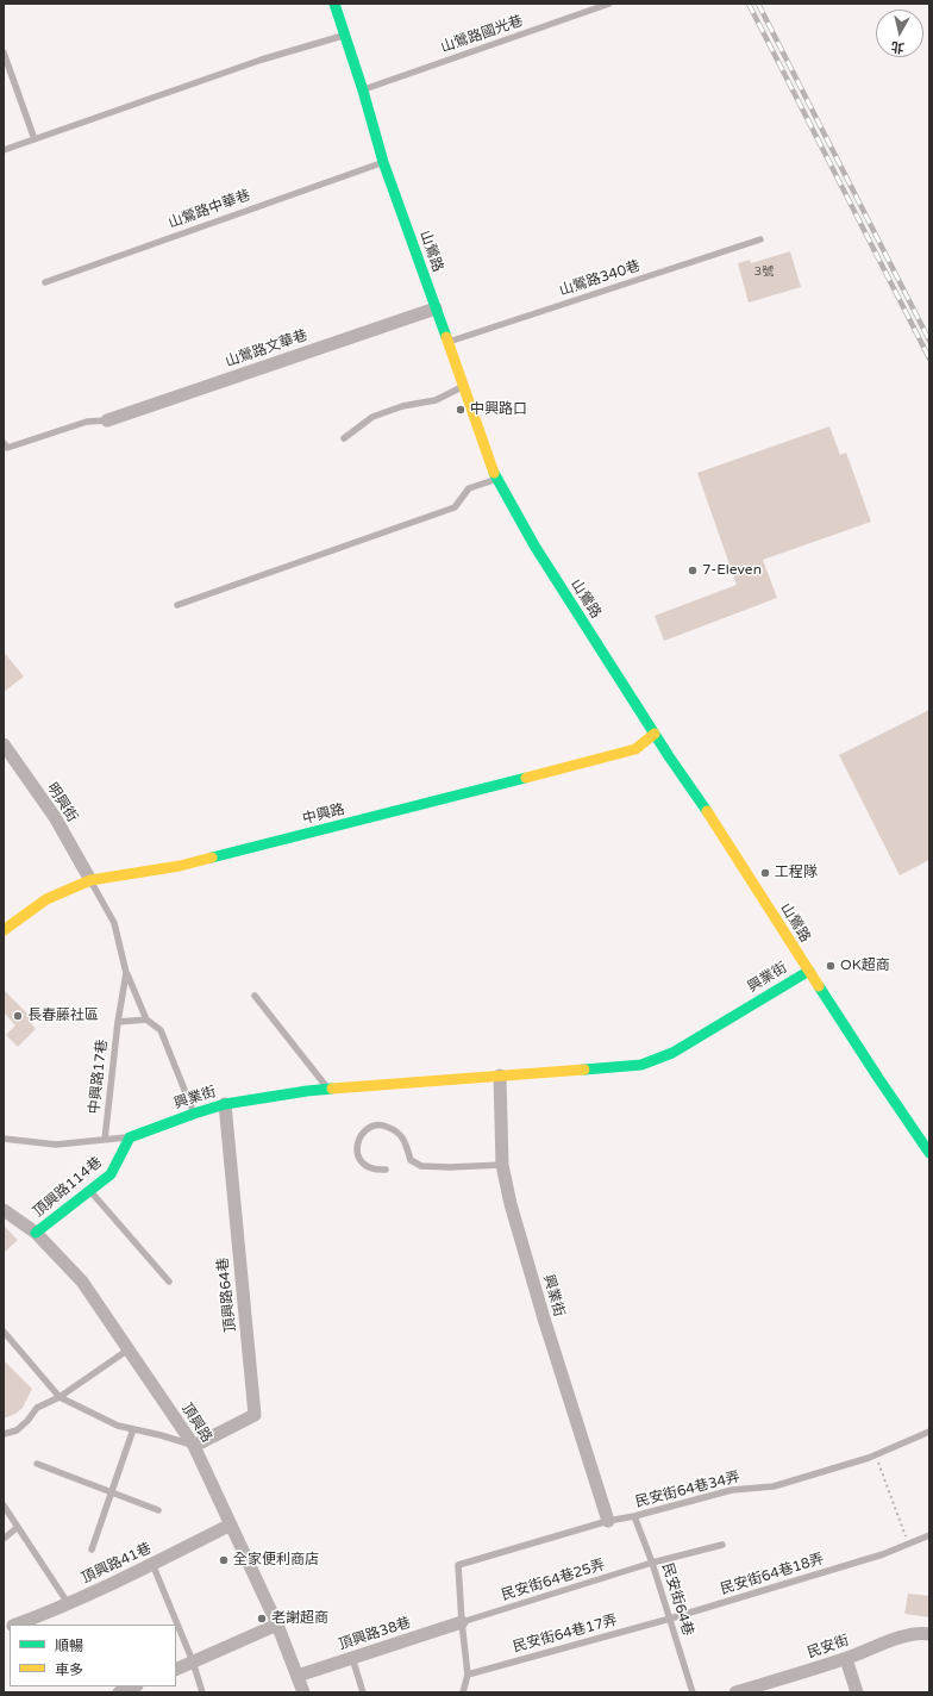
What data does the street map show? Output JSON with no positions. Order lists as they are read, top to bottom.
{
  "streets": {
    "street": [
      "山鶯路",
      "山鶯路文華巷",
      "明興街",
      "中興路",
      "興業街",
      "頂興路114巷",
      "頂興路64巷",
      "頂興路",
      "頂興路41巷",
      "頂興路38巷",
      "民安街"
    ],
    "lane": [
      "山鶯路國光巷",
      "山鶯路中華巷",
      "山鶯路340巷",
      "中興路17巷",
      "民安街64巷34弄",
      "民安街64巷18弄",
      "民安街64巷25弄",
      "民安街64巷",
      "民安街64巷17弄"
    ]
  },
  "crossings": [
    ["山鶯路國光巷", "山鶯路"],
    ["山鶯路中華巷", "山鶯路"],
    ["山鶯路", "山鶯路340巷"],
    ["山鶯路", "山鶯路文華巷"],
    ["山鶯路", "中興路"],
    ["山鶯路", "興業街"],
    ["明興街", "中興路"],
    ["明興街", "中興路17巷"],
    ["中興路", "中興路17巷"],
    ["興業街", "頂興路114巷"],
    ["興業街", "頂興路64巷"],
    ["興業街", "民安街64巷34弄"],
    ["頂興路114巷", "頂興路"],
    ["頂興路64巷", "頂興路"],
    ["頂興路", "頂興路41巷"],
    ["頂興路", "頂興路38巷"],
    ["民安街64巷34弄", "民安街64巷25弄"],
    ["民安街64巷34弄", "民安街64巷"],
    ["民安街64巷34弄", "頂興路38巷"],
    ["民安街64巷18弄", "民安街64巷"],
    ["民安街64巷18弄", "民安街64巷17弄"],
    ["民安街64巷25弄", "民安街64巷"],
    ["民安街64巷25弄", "頂興路38巷"],
    ["民安街64巷", "民安街64巷17弄"]
  ],
  "places": [
    "中興路口",
    "7-Eleven",
    "工程隊",
    "OK超商",
    "長春藤社區",
    "全家便利商店",
    "老謝超商"
  ],
  "house_numbers": ["3號"],
  "legend": ["順暢", "車多"],
  "north": "bottom"
}
